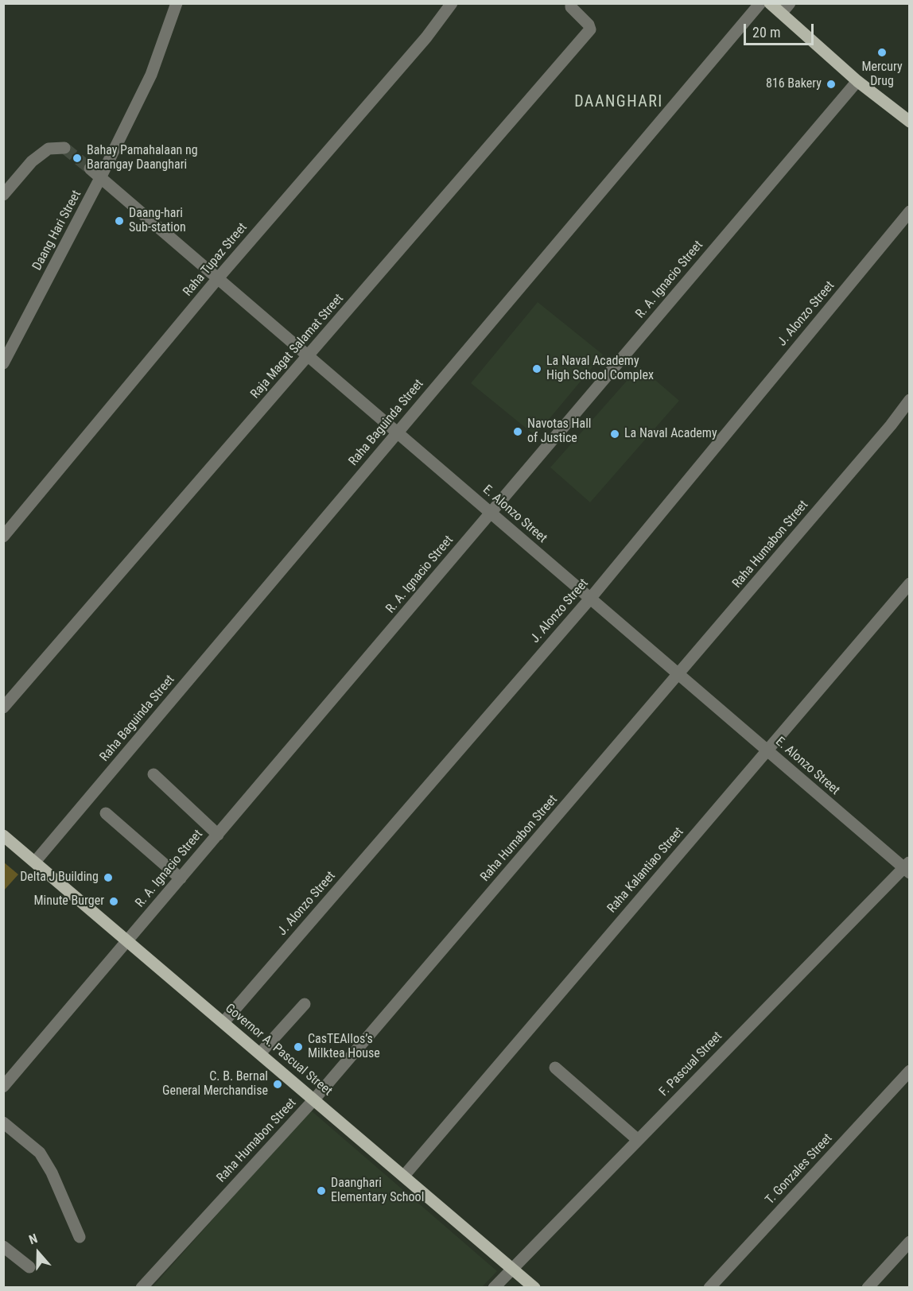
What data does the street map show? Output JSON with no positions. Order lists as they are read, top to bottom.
{
  "streets": {
    "main road": ["Governor A. Pascual Street"],
    "street": [
      "Daang Hari Street",
      "Raha Tupaz Street",
      "R. A. Ignacio Street",
      "J. Alonzo Street",
      "Raja Magat Salamat Street",
      "Raha Baguinda Street",
      "E. Alonzo Street",
      "Raha Humabon Street",
      "Raha Kalantiao Street",
      "F. Pascual Street",
      "T. Gonzales Street"
    ]
  },
  "crossings": [
    ["Daang Hari Street", "E. Alonzo Street"],
    ["Raha Tupaz Street", "E. Alonzo Street"],
    ["R. A. Ignacio Street", "E. Alonzo Street"],
    ["R. A. Ignacio Street", "Governor A. Pascual Street"],
    ["J. Alonzo Street", "E. Alonzo Street"],
    ["J. Alonzo Street", "Governor A. Pascual Street"],
    ["Raja Magat Salamat Street", "E. Alonzo Street"],
    ["Raha Baguinda Street", "E. Alonzo Street"],
    ["Raha Baguinda Street", "Governor A. Pascual Street"],
    ["E. Alonzo Street", "Raha Humabon Street"],
    ["E. Alonzo Street", "Raha Kalantiao Street"],
    ["E. Alonzo Street", "F. Pascual Street"],
    ["Raha Humabon Street", "Governor A. Pascual Street"],
    ["Raha Kalantiao Street", "Governor A. Pascual Street"],
    ["Governor A. Pascual Street", "F. Pascual Street"]
  ],
  "districts": ["DAANGHARI"],
  "places": [
    "Mercury Drug",
    "816 Bakery",
    "Bahay Pamahalaan ng Barangay Daanghari",
    "Daang-hari Sub-station",
    "La Naval Academy High School Complex",
    "Navotas Hall of Justice",
    "La Naval Academy",
    "Delta J Building",
    "Minute Burger",
    "CasTEAllos’s Milktea House",
    "C. B. Bernal General Merchandise",
    "Daanghari Elementary School"
  ],
  "scale_bar": "20 m",
  "north": "top"
}
